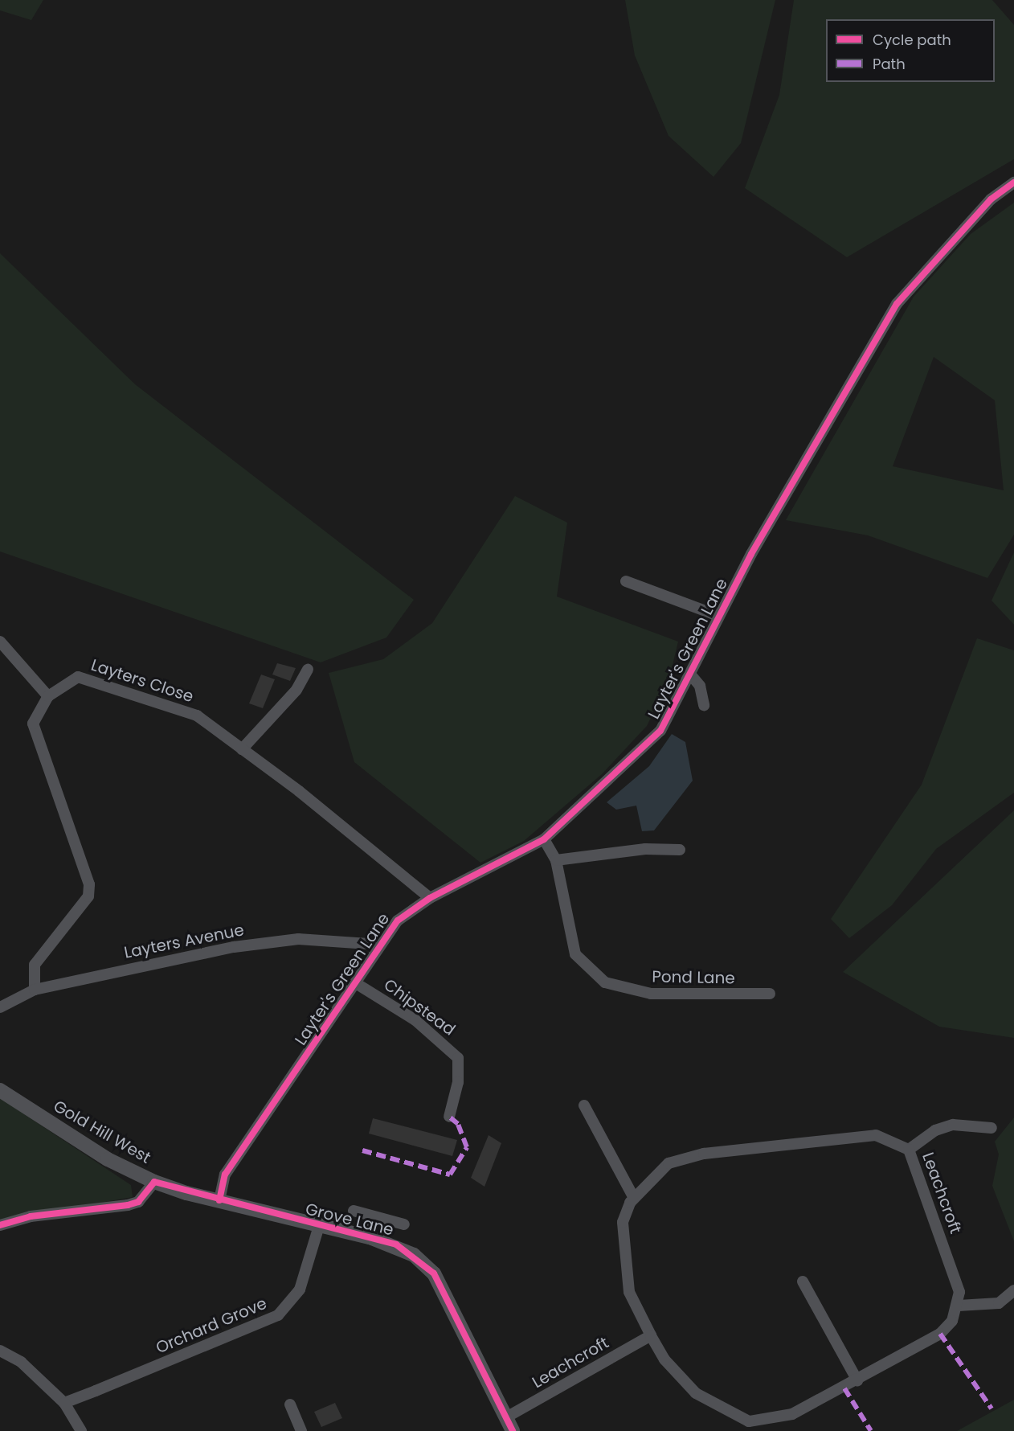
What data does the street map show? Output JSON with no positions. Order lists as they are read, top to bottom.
{
  "streets": {
    "street": [
      "Layter's Green Lane",
      "Layters Close",
      "Layters Avenue",
      "Pond Lane",
      "Chipstead",
      "Gold Hill West",
      "Leachcroft",
      "Grove Lane",
      "Orchard Grove"
    ]
  },
  "crossings": [
    ["Layter's Green Lane", "Layters Close"],
    ["Layter's Green Lane", "Layters Avenue"],
    ["Layter's Green Lane", "Pond Lane"],
    ["Layter's Green Lane", "Chipstead"],
    ["Layter's Green Lane", "Gold Hill West"],
    ["Layter's Green Lane", "Grove Lane"],
    ["Layters Close", "Layters Avenue"],
    ["Gold Hill West", "Grove Lane"],
    ["Leachcroft", "Grove Lane"],
    ["Grove Lane", "Orchard Grove"]
  ],
  "legend": ["Cycle path", "Path"]
}
